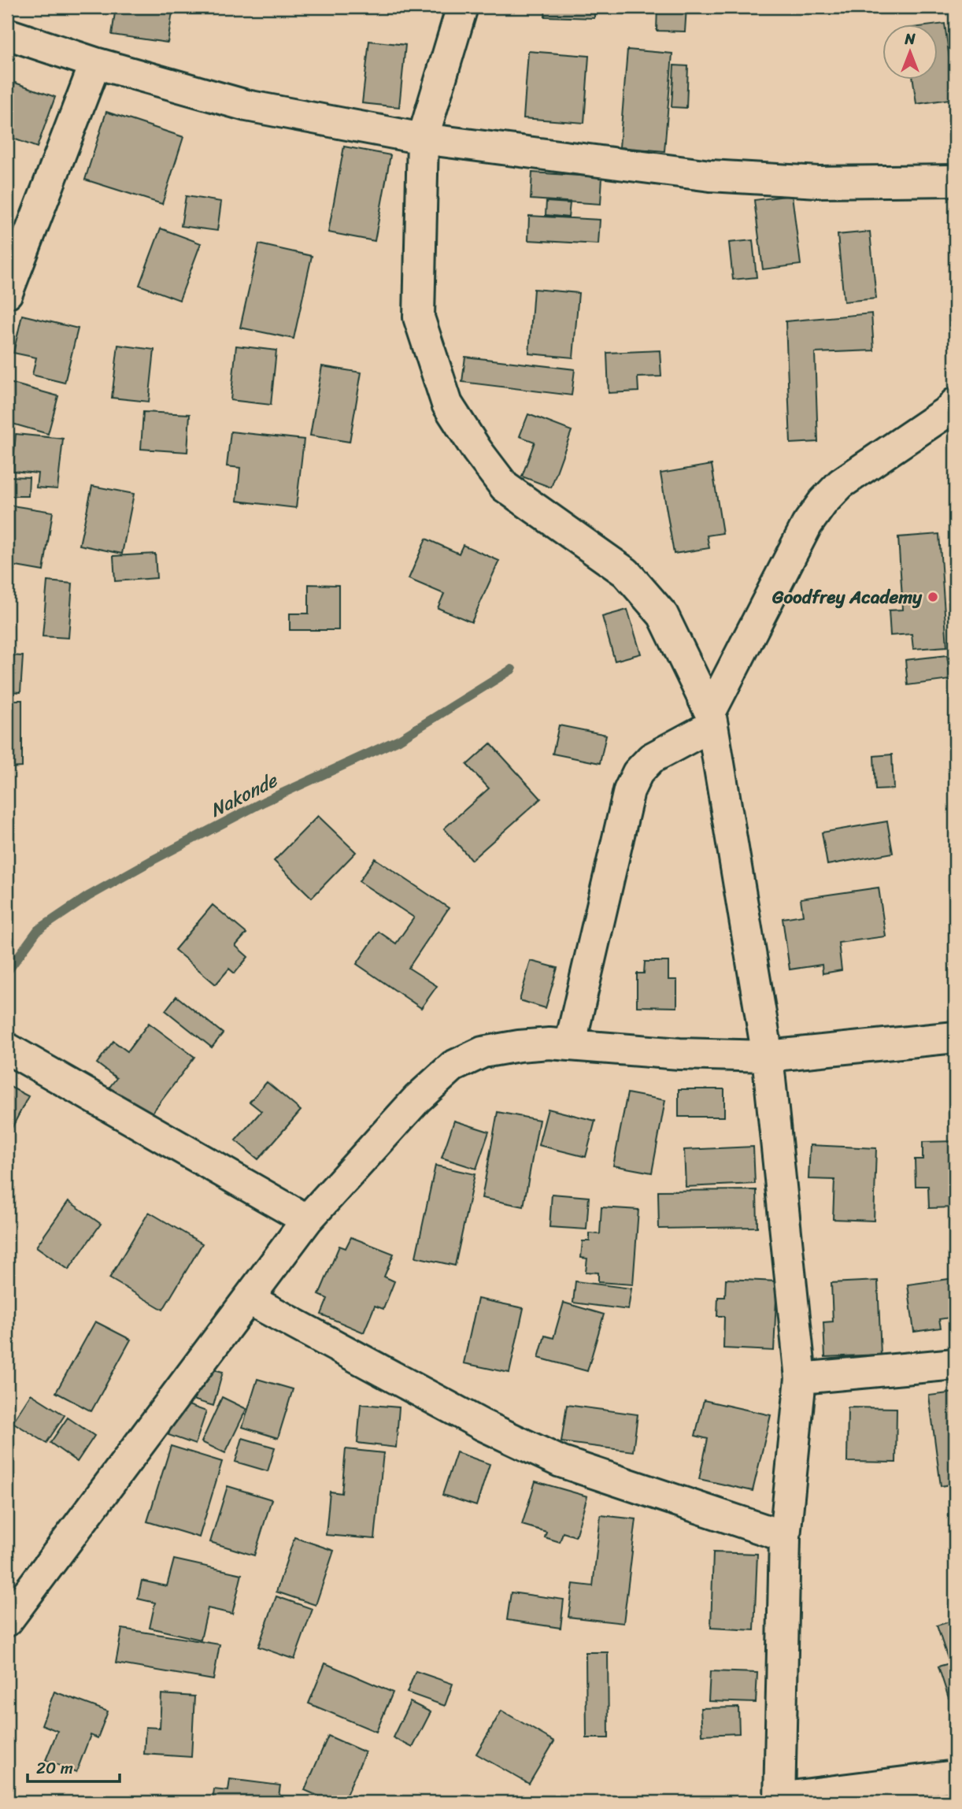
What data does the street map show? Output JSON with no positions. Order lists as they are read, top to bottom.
{
  "water": ["Nakonde"],
  "places": ["Goodfrey Academy"],
  "scale_bar": "20 m",
  "north": "top"
}
